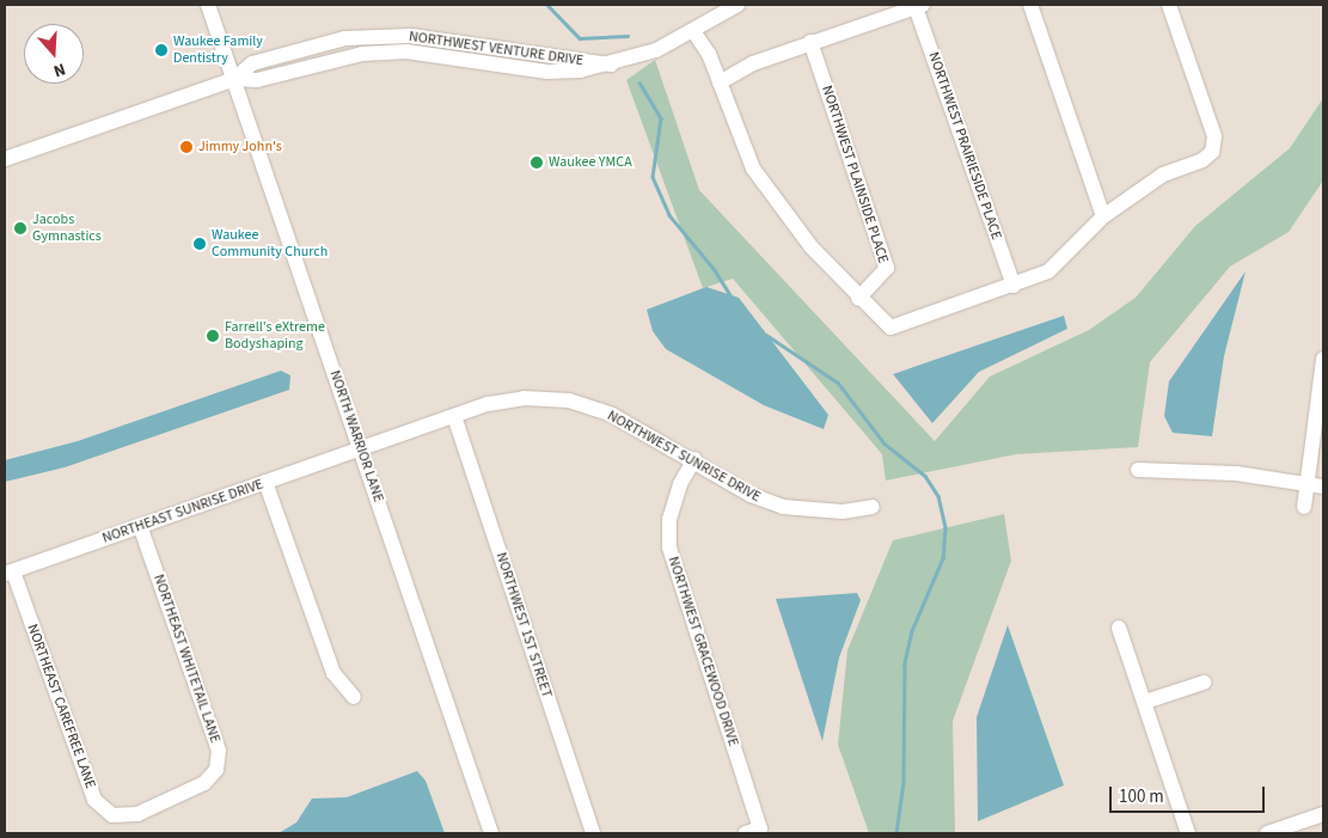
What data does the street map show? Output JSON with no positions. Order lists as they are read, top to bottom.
{
  "streets": {
    "street": [
      "NORTHWEST VENTURE DRIVE",
      "NORTHWEST PRAIRIESIDE PLACE",
      "NORTHWEST PLAINSIDE PLACE",
      "NORTH WARRIOR LANE",
      "NORTHWEST SUNRISE DRIVE",
      "NORTHEAST SUNRISE DRIVE",
      "NORTHWEST 1ST STREET",
      "NORTHWEST GRACEWOOD DRIVE",
      "NORTHEAST WHITETAIL LANE",
      "NORTHEAST CAREFREE LANE"
    ]
  },
  "crossings": [
    ["NORTHWEST VENTURE DRIVE", "NORTH WARRIOR LANE"],
    ["NORTH WARRIOR LANE", "NORTHWEST SUNRISE DRIVE"],
    ["NORTH WARRIOR LANE", "NORTHEAST SUNRISE DRIVE"],
    ["NORTHWEST SUNRISE DRIVE", "NORTHEAST SUNRISE DRIVE"],
    ["NORTHWEST SUNRISE DRIVE", "NORTHWEST 1ST STREET"],
    ["NORTHWEST SUNRISE DRIVE", "NORTHWEST GRACEWOOD DRIVE"],
    ["NORTHEAST SUNRISE DRIVE", "NORTHEAST WHITETAIL LANE"],
    ["NORTHEAST SUNRISE DRIVE", "NORTHEAST CAREFREE LANE"],
    ["NORTHEAST WHITETAIL LANE", "NORTHEAST CAREFREE LANE"]
  ],
  "places": [
    "Waukee Family Dentistry",
    "Jimmy John's",
    "Waukee YMCA",
    "Jacobs Gymnastics",
    "Waukee Community Church",
    "Farrell's eXtreme Bodyshaping"
  ],
  "scale_bar": "100 m",
  "north": "bottom"
}
